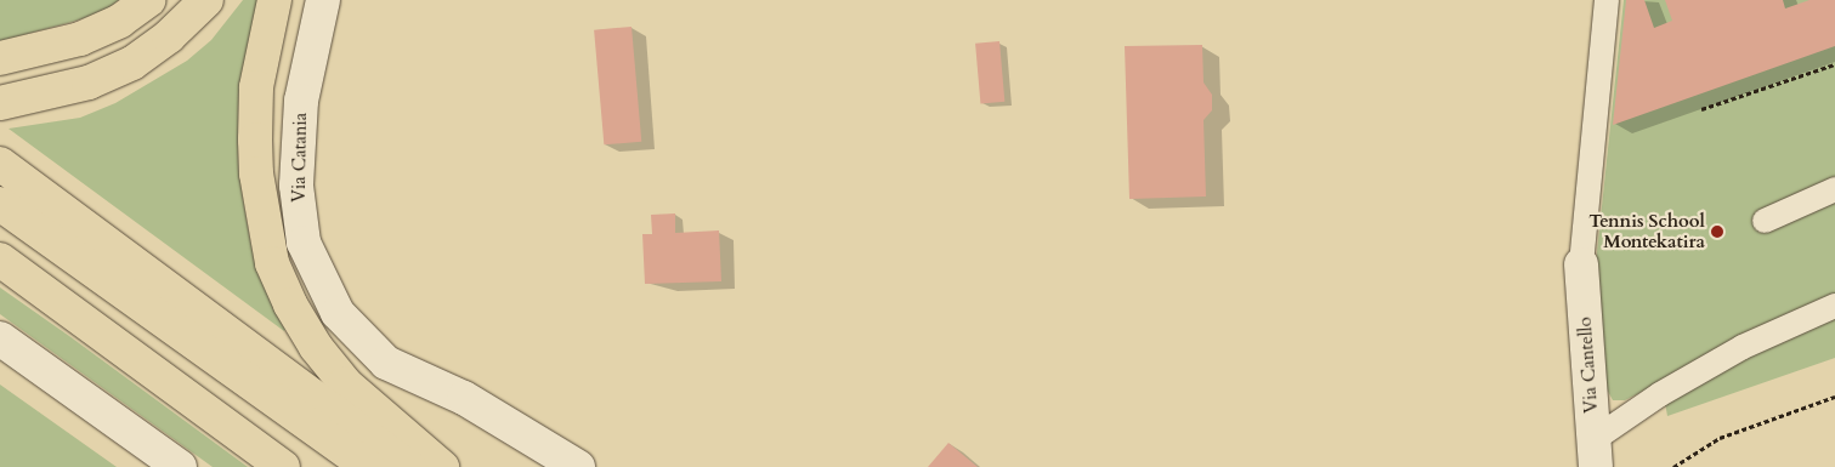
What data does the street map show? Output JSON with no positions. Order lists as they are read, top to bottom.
{
  "streets": {
    "street": ["Via Catania", "Via Cantello"]
  },
  "places": ["Tennis School Montekatira"]
}
